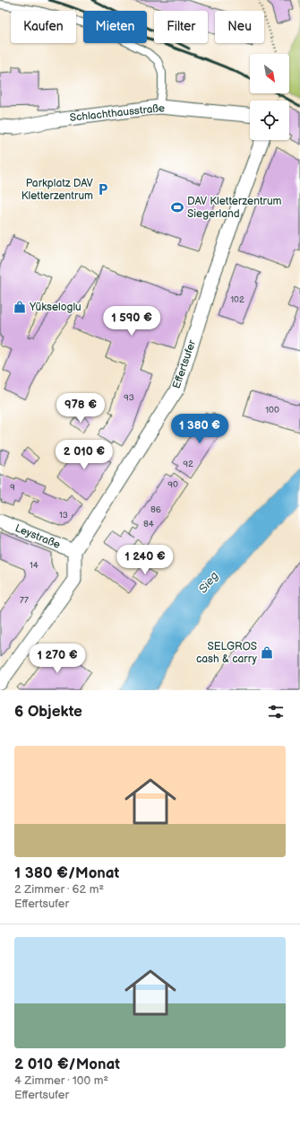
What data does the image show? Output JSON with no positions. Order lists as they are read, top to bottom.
{
  "streets": {
    "street": ["Schlachthausstraße", "Effertsufer", "Leystraße"]
  },
  "crossings": [
    ["Effertsufer", "Leystraße"]
  ],
  "water": ["Sieg"],
  "places": {
    "parking": ["Parkplatz DAV Kletterzentrum"],
    "sports": ["DAV Kletterzentrum Siegerland"],
    "shop": ["Yükseloglu", "SELGROS cash & carry"]
  },
  "house_numbers": [
    "102",
    "93",
    "100",
    "92",
    "90",
    "9",
    "86",
    "13",
    "84",
    "14",
    "77"
  ],
  "north": "bottom right",
  "page": {
    "chip": [
      "Kaufen",
      "Mieten",
      "Filter",
      "Neu"
    ],
    "price": [
      "1 590 €",
      "978 €",
      "1 380 €",
      "2 010 €",
      "1 240 €",
      "1 270 €"
    ],
    "heading": "6 Objekte",
    "list": [
      {
        "name": "1 380 €/Monat",
        "note": "2 Zimmer · 62 m² · Effertsufer"
      },
      {
        "name": "2 010 €/Monat",
        "note": "4 Zimmer · 100 m² · Effertsufer"
      }
    ]
  }
}
